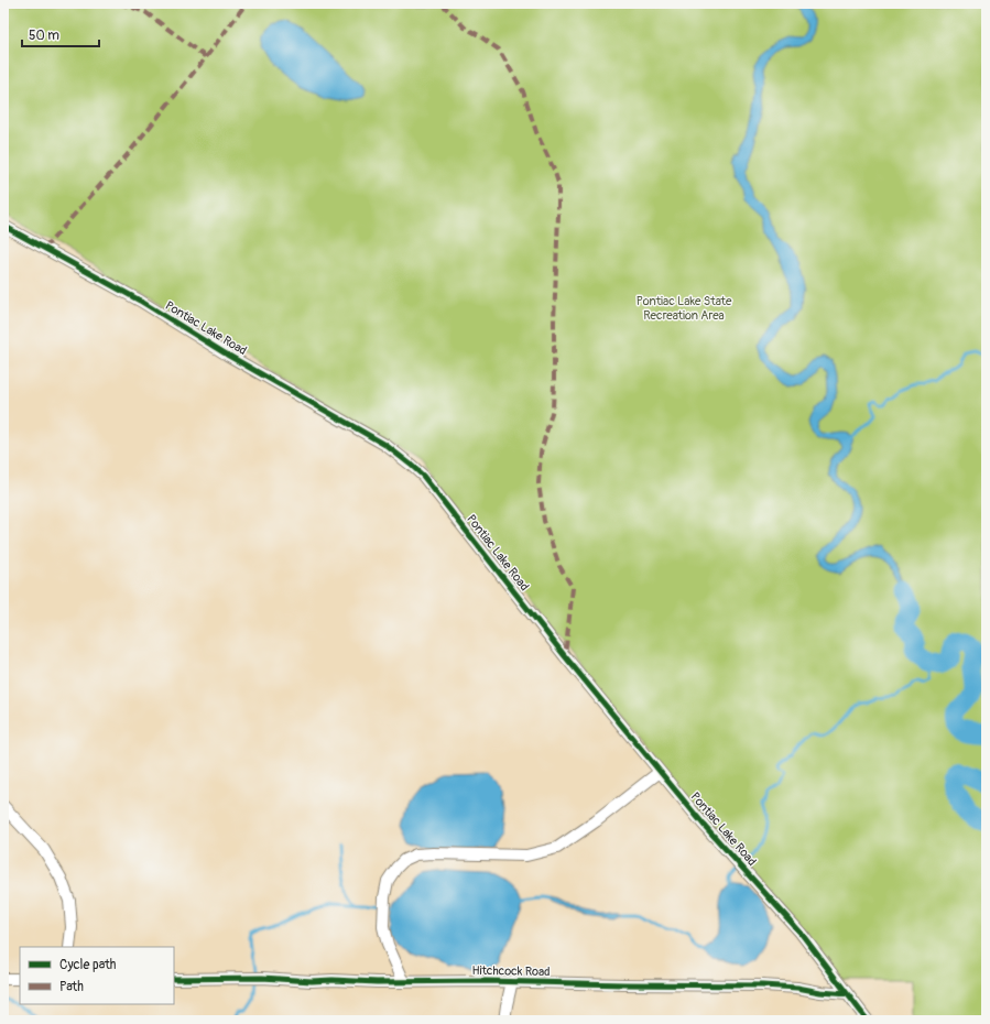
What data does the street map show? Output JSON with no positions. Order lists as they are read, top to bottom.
{
  "streets": {
    "street": ["Pontiac Lake Road", "Hitchcock Road"]
  },
  "crossings": [
    ["Pontiac Lake Road", "Hitchcock Road"]
  ],
  "parks": ["Pontiac Lake State Recreation Area"],
  "legend": ["Cycle path", "Path"],
  "scale_bar": "50 m"
}
